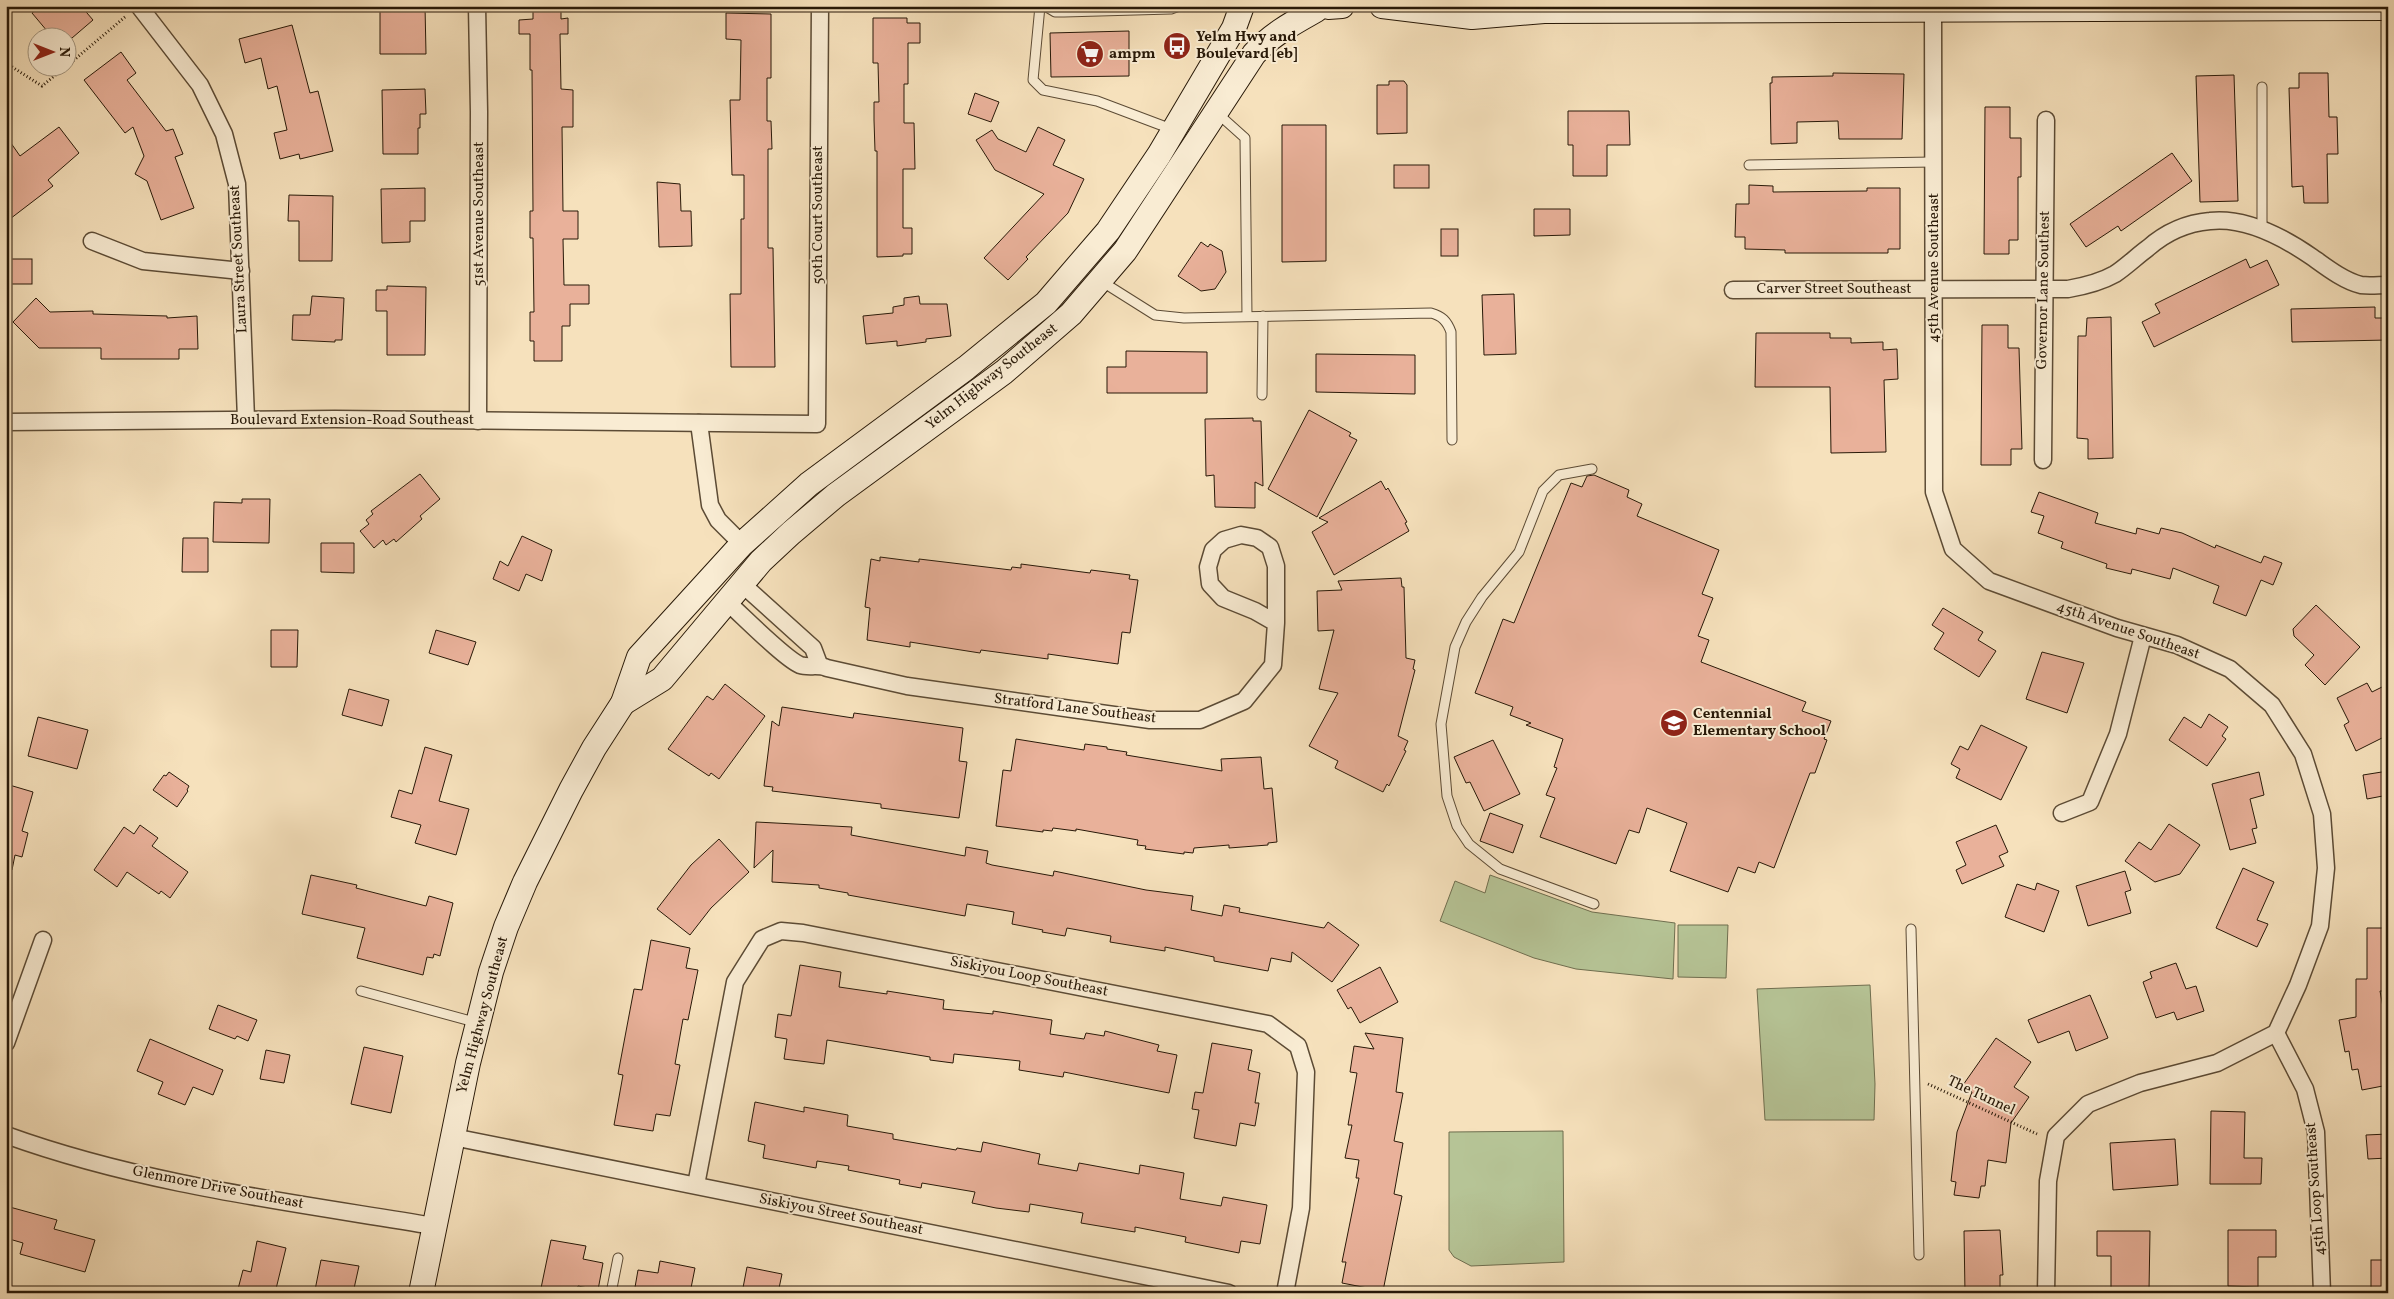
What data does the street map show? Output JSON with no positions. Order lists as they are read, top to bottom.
{
  "streets": {
    "main road": ["Yelm Highway Southeast"],
    "street": [
      "51st Avenue Southeast",
      "50th Court Southeast",
      "Laura Street Southeast",
      "45th Avenue Southeast",
      "Carver Street Southeast",
      "Governor Lane Southest",
      "Boulevard Extension-Road Southeast",
      "Stratford Lane Southeast",
      "Siskiyou Loop Southeast",
      "Glenmore Drive Southeast",
      "45th Loop Southeast",
      "Siskiyou Street Southeast"
    ],
    "path": ["The Tunnel"]
  },
  "crossings": [
    ["51st Avenue Southeast", "Boulevard Extension-Road Southeast"],
    ["50th Court Southeast", "Boulevard Extension-Road Southeast"],
    ["Laura Street Southeast", "Boulevard Extension-Road Southeast"],
    ["45th Avenue Southeast", "Carver Street Southeast"],
    ["45th Avenue Southeast", "45th Loop Southeast"],
    ["Carver Street Southeast", "Governor Lane Southest"],
    ["Yelm Highway Southeast", "Stratford Lane Southeast"],
    ["Yelm Highway Southeast", "Glenmore Drive Southeast"],
    ["Yelm Highway Southeast", "Siskiyou Street Southeast"],
    ["Siskiyou Loop Southeast", "Siskiyou Street Southeast"]
  ],
  "places": {
    "bus stop": ["Yelm Hwy and Boulevard [eb]"],
    "supermarket": ["ampm"],
    "school or university": ["Centennial Elementary School"]
  },
  "north": "right"
}
